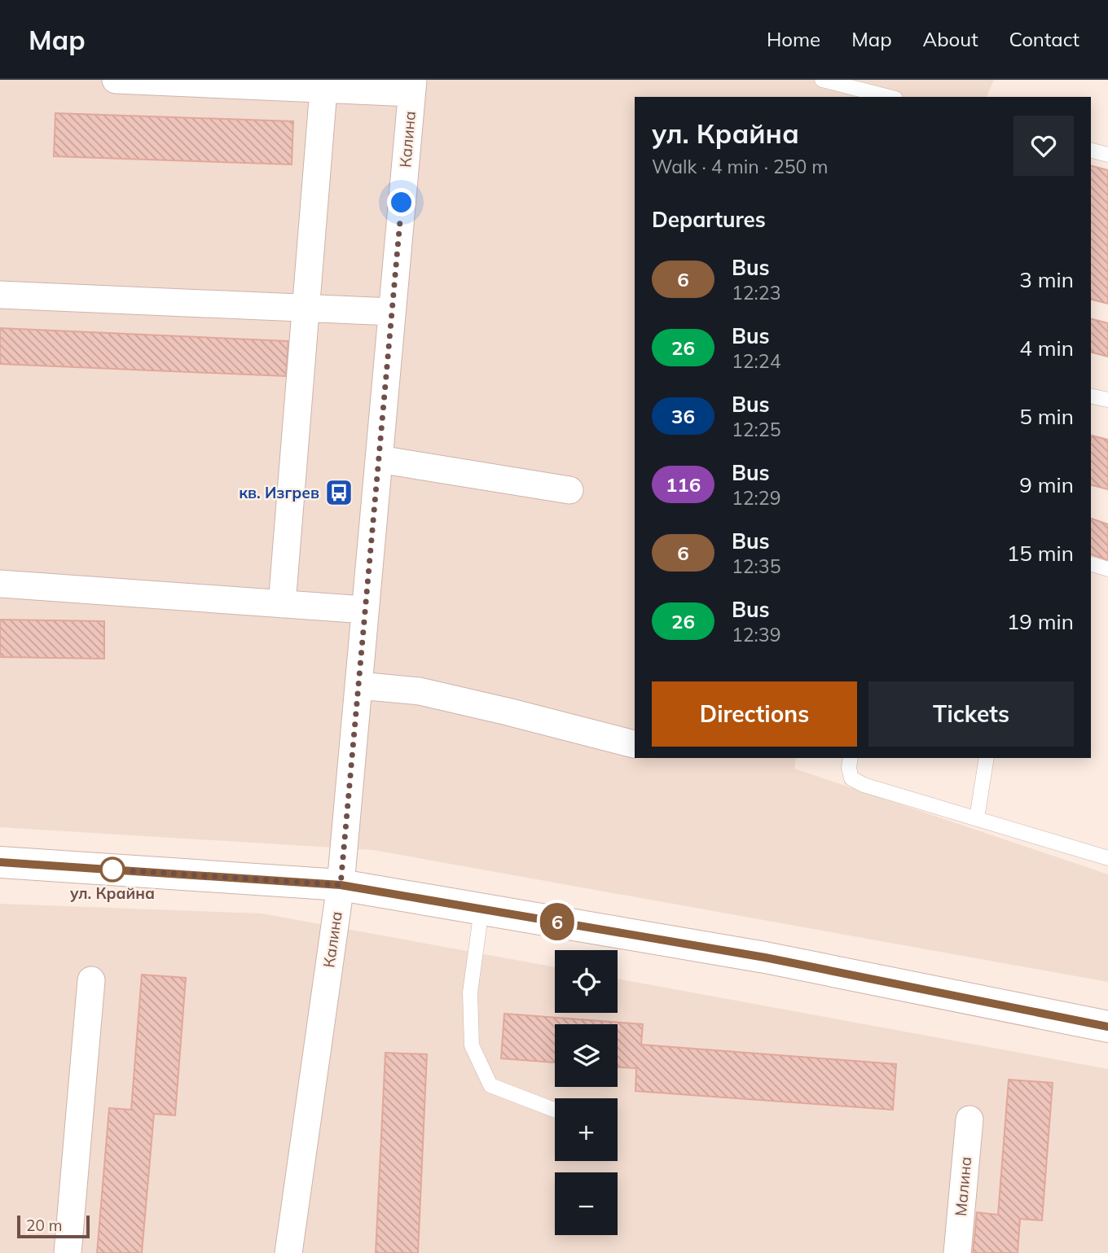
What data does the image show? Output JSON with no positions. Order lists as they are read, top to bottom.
{
  "streets": {
    "street": ["Калина", "Малина"]
  },
  "places": {
    "bus stop": ["кв. Изгрев"],
    "other": ["ул. Крайна"]
  },
  "lines": ["bus line 6"],
  "scale_bar": "20 m",
  "page": {
    "header": "Map",
    "nav": [
      "Home",
      "Map",
      "About",
      "Contact"
    ],
    "on_map": "6",
    "heading": [
      ["ул. Крайна", "Walk · 4 min · 250 m"],
      "Departures"
    ],
    "list": [
      {
        "mark": "6",
        "name": "Bus",
        "note": "12:23",
        "value": "3 min"
      },
      {
        "mark": "26",
        "name": "Bus",
        "note": "12:24",
        "value": "4 min"
      },
      {
        "mark": "36",
        "name": "Bus",
        "note": "12:25",
        "value": "5 min"
      },
      {
        "mark": "116",
        "name": "Bus",
        "note": "12:29",
        "value": "9 min"
      },
      {
        "mark": "6",
        "name": "Bus",
        "note": "12:35",
        "value": "15 min"
      },
      {
        "mark": "26",
        "name": "Bus",
        "note": "12:39",
        "value": "19 min"
      }
    ],
    "buttons": ["Directions", "Tickets"],
    "map_buttons": ["+", "−"],
    "scale": "20 m"
  }
}
